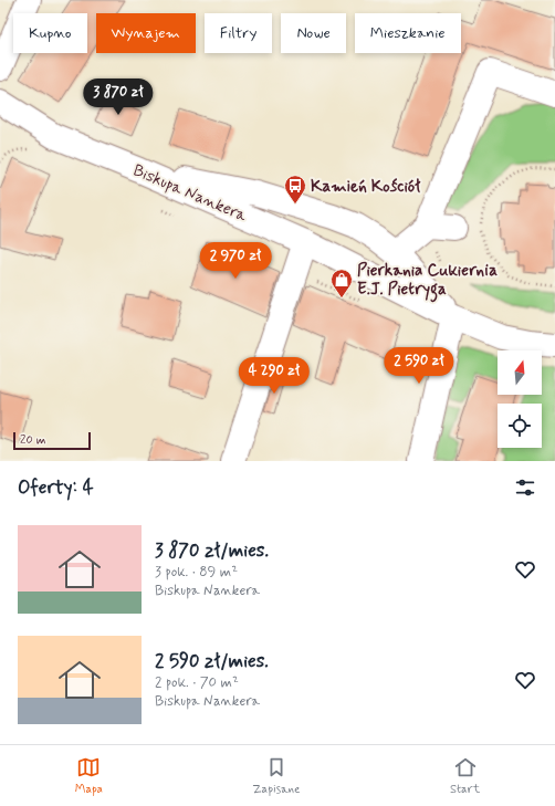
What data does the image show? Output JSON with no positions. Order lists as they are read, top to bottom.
{
  "streets": {
    "street": ["Biskupa Nankera"]
  },
  "places": {
    "bus stop": ["Kamień Kościół"],
    "shop": ["Pierkania Cukiernia E.J. Pietryga"]
  },
  "scale_bar": "20 m",
  "north": "top",
  "page": {
    "chip": [
      "Kupno",
      "Wynajem",
      "Filtry",
      "Nowe",
      "Mieszkanie"
    ],
    "price": [
      "3 870 zł",
      "2 970 zł",
      "2 590 zł",
      "4 290 zł"
    ],
    "scale": "20 m",
    "heading": "Oferty: 4",
    "list": [
      {
        "name": "3 870 zł/mies.",
        "note": "3 pok. · 89 m² · Biskupa Nankera"
      },
      {
        "name": "2 590 zł/mies.",
        "note": "2 pok. · 70 m² · Biskupa Nankera"
      }
    ],
    "tabs": ["Mapa", "Zapisane", "Start"]
  }
}
